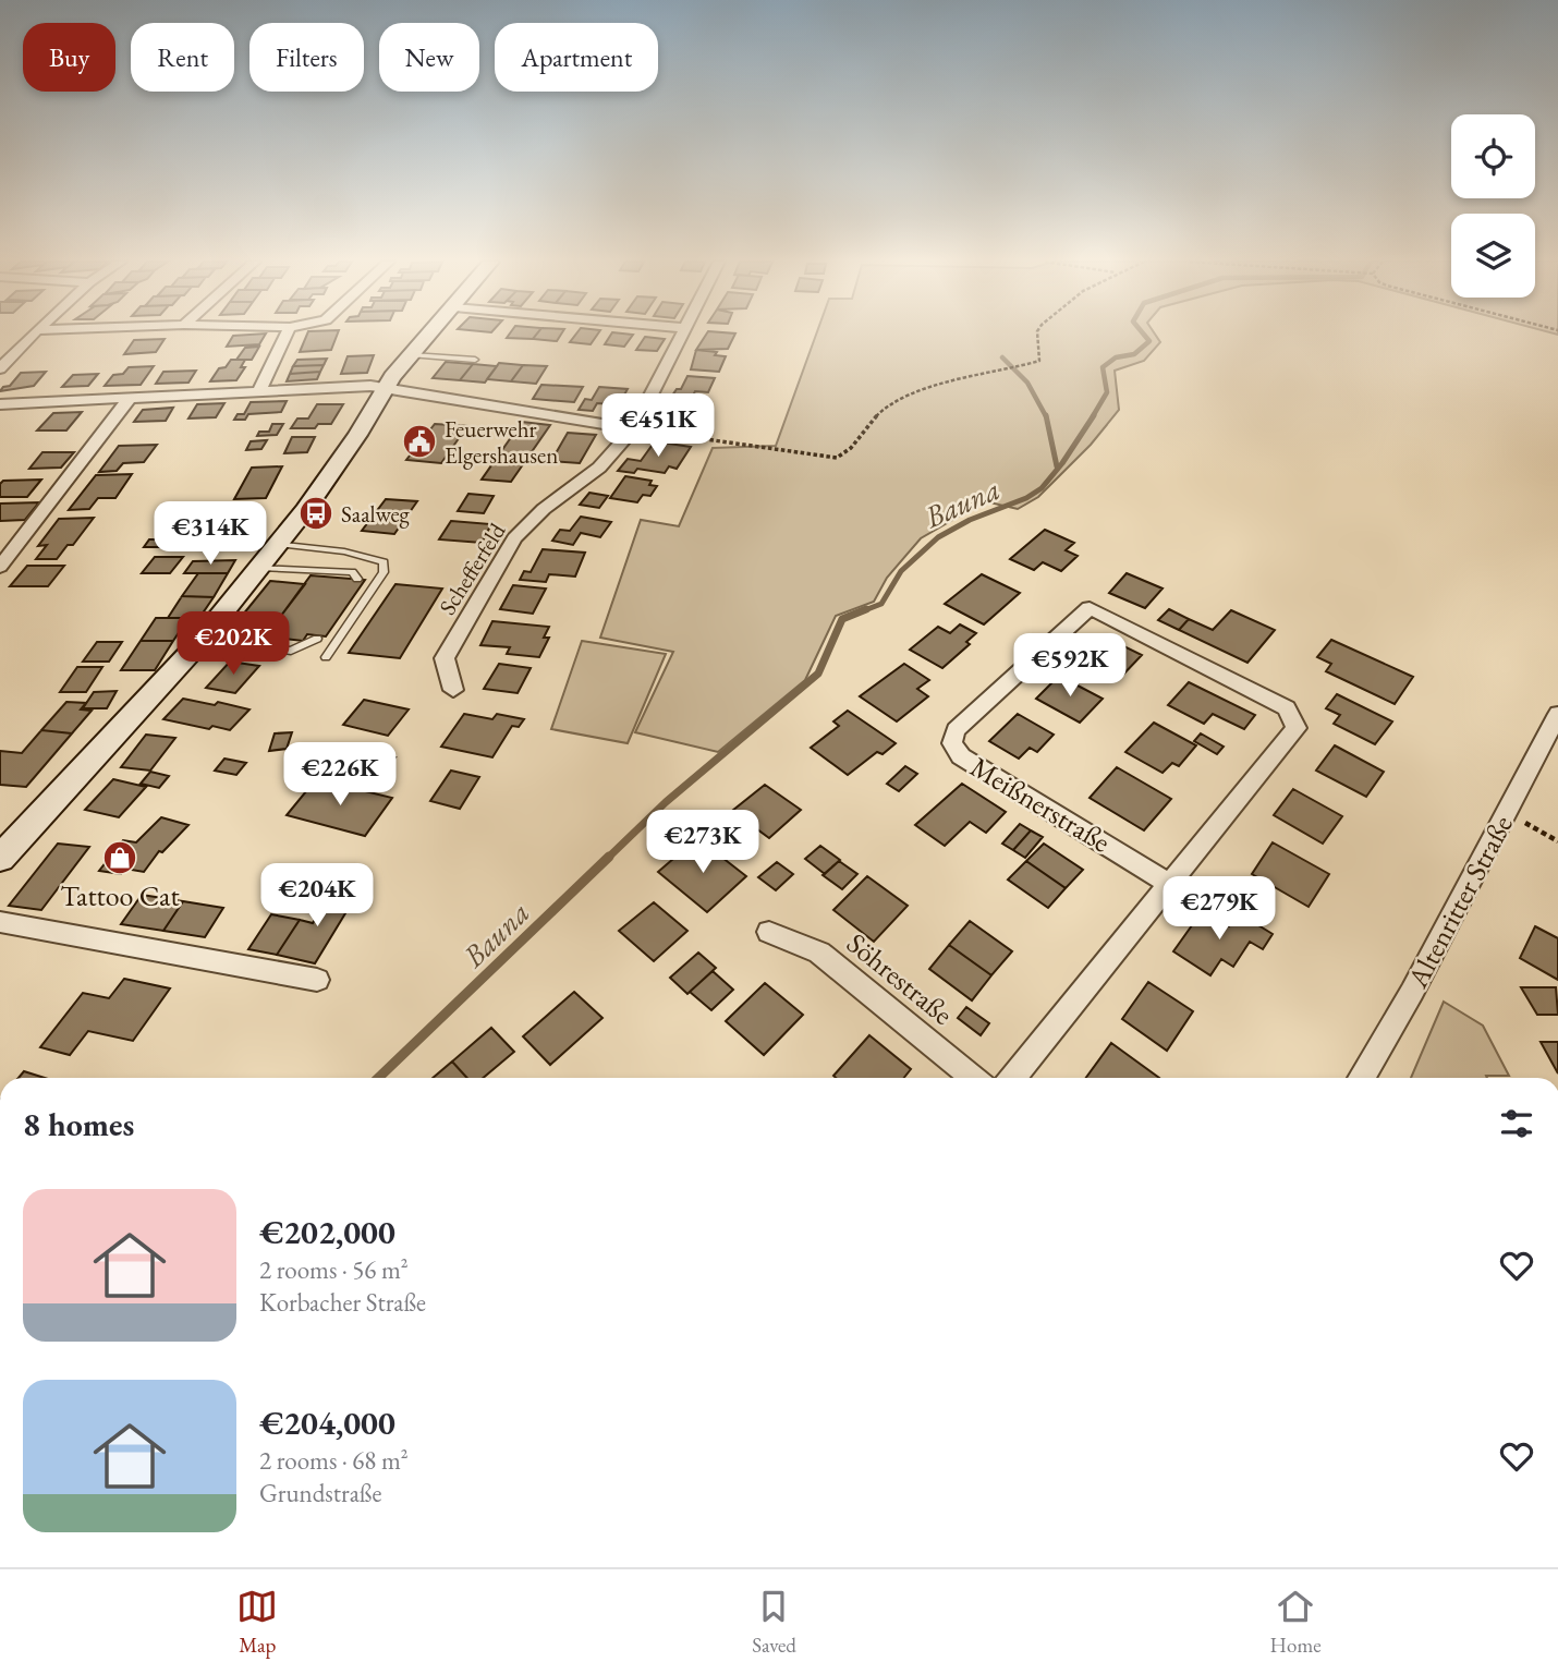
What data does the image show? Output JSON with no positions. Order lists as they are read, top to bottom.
{
  "streets": {
    "street": [
      "Schefferfeld",
      "Meißnerstraße",
      "Altenritter Straße",
      "Söhrestraße"
    ]
  },
  "water": ["Bauna"],
  "places": {
    "public building": ["Feuerwehr Elgershausen"],
    "bus stop": ["Saalweg"],
    "shop": ["Tattoo Cat"]
  },
  "page": {
    "chip": [
      "Buy",
      "Rent",
      "Filters",
      "New",
      "Apartment"
    ],
    "price": [
      "€451K",
      "€314K",
      "€202K",
      "€592K",
      "€226K",
      "€273K",
      "€204K",
      "€279K"
    ],
    "heading": "8 homes",
    "list": [
      {
        "name": "€202,000",
        "note": "2 rooms · 56 m² · Korbacher Straße"
      },
      {
        "name": "€204,000",
        "note": "2 rooms · 68 m² · Grundstraße"
      }
    ],
    "tabs": ["Map", "Saved", "Home"]
  }
}
